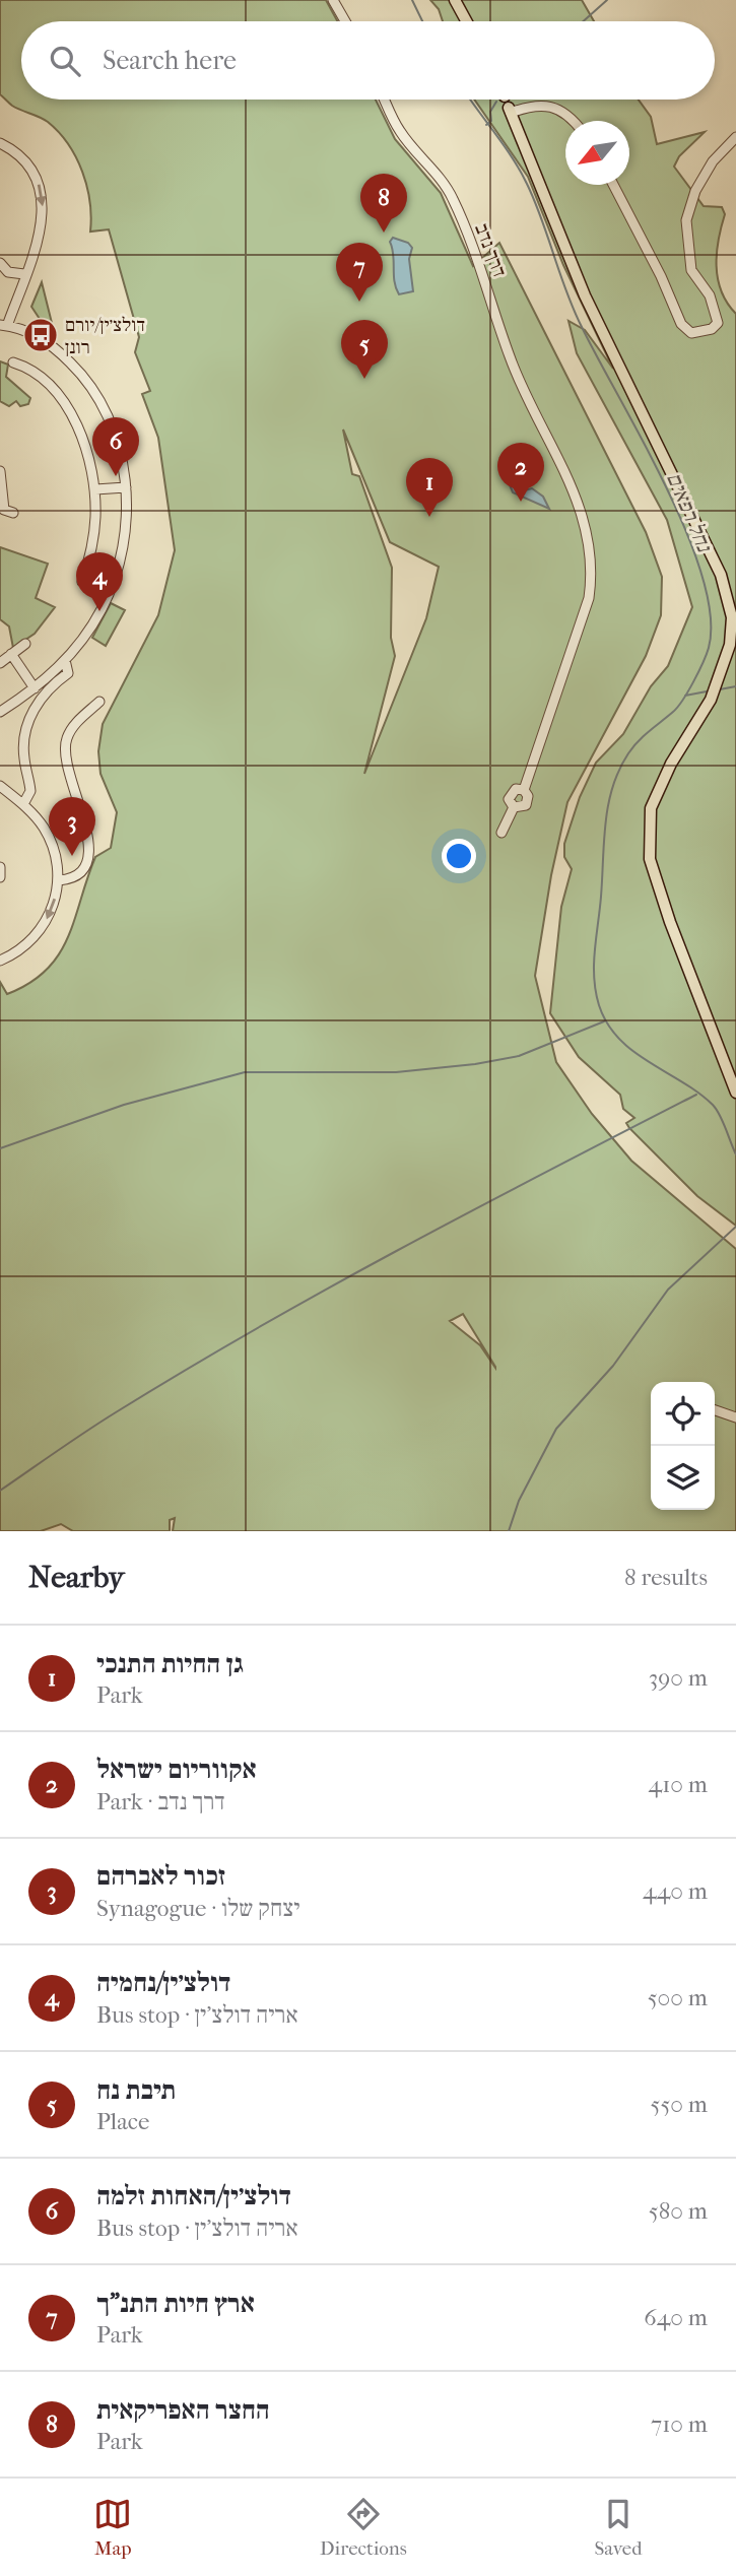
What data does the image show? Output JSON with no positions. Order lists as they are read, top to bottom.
{
  "streets": {
    "street": ["דרך נדב"]
  },
  "water": ["נחל רפאים"],
  "places": {
    "bus stop": ["דולצ׳ין/יורם רונן"]
  },
  "north": "bottom left",
  "page": {
    "search": "Search here",
    "pins": [
      "8",
      "7",
      "5",
      "6",
      "2",
      "1",
      "4",
      "3"
    ],
    "heading": ["Nearby", "8 results"],
    "list": [
      {
        "mark": "1",
        "name": "גן החיות התנכי",
        "note": "Park",
        "value": "390 m"
      },
      {
        "mark": "2",
        "name": "אקווריום ישראל",
        "note": "Park · דרך נדב",
        "value": "410 m"
      },
      {
        "mark": "3",
        "name": "זכור לאברהם",
        "note": "Synagogue · יצחק שלו",
        "value": "440 m"
      },
      {
        "mark": "4",
        "name": "דולצ׳ין/נחמיה",
        "note": "Bus stop · אריה דולצ'ין",
        "value": "500 m"
      },
      {
        "mark": "5",
        "name": "תיבת נח",
        "note": "Place",
        "value": "550 m"
      },
      {
        "mark": "6",
        "name": "דולצ׳ין/האחות זלמה",
        "note": "Bus stop · אריה דולצ'ין",
        "value": "580 m"
      },
      {
        "mark": "7",
        "name": "ארץ חיות התנ\"ך",
        "note": "Park",
        "value": "640 m"
      },
      {
        "mark": "8",
        "name": "החצר האפריקאית",
        "note": "Park",
        "value": "710 m"
      }
    ],
    "nav": ["Map", "Directions", "Saved"]
  }
}
